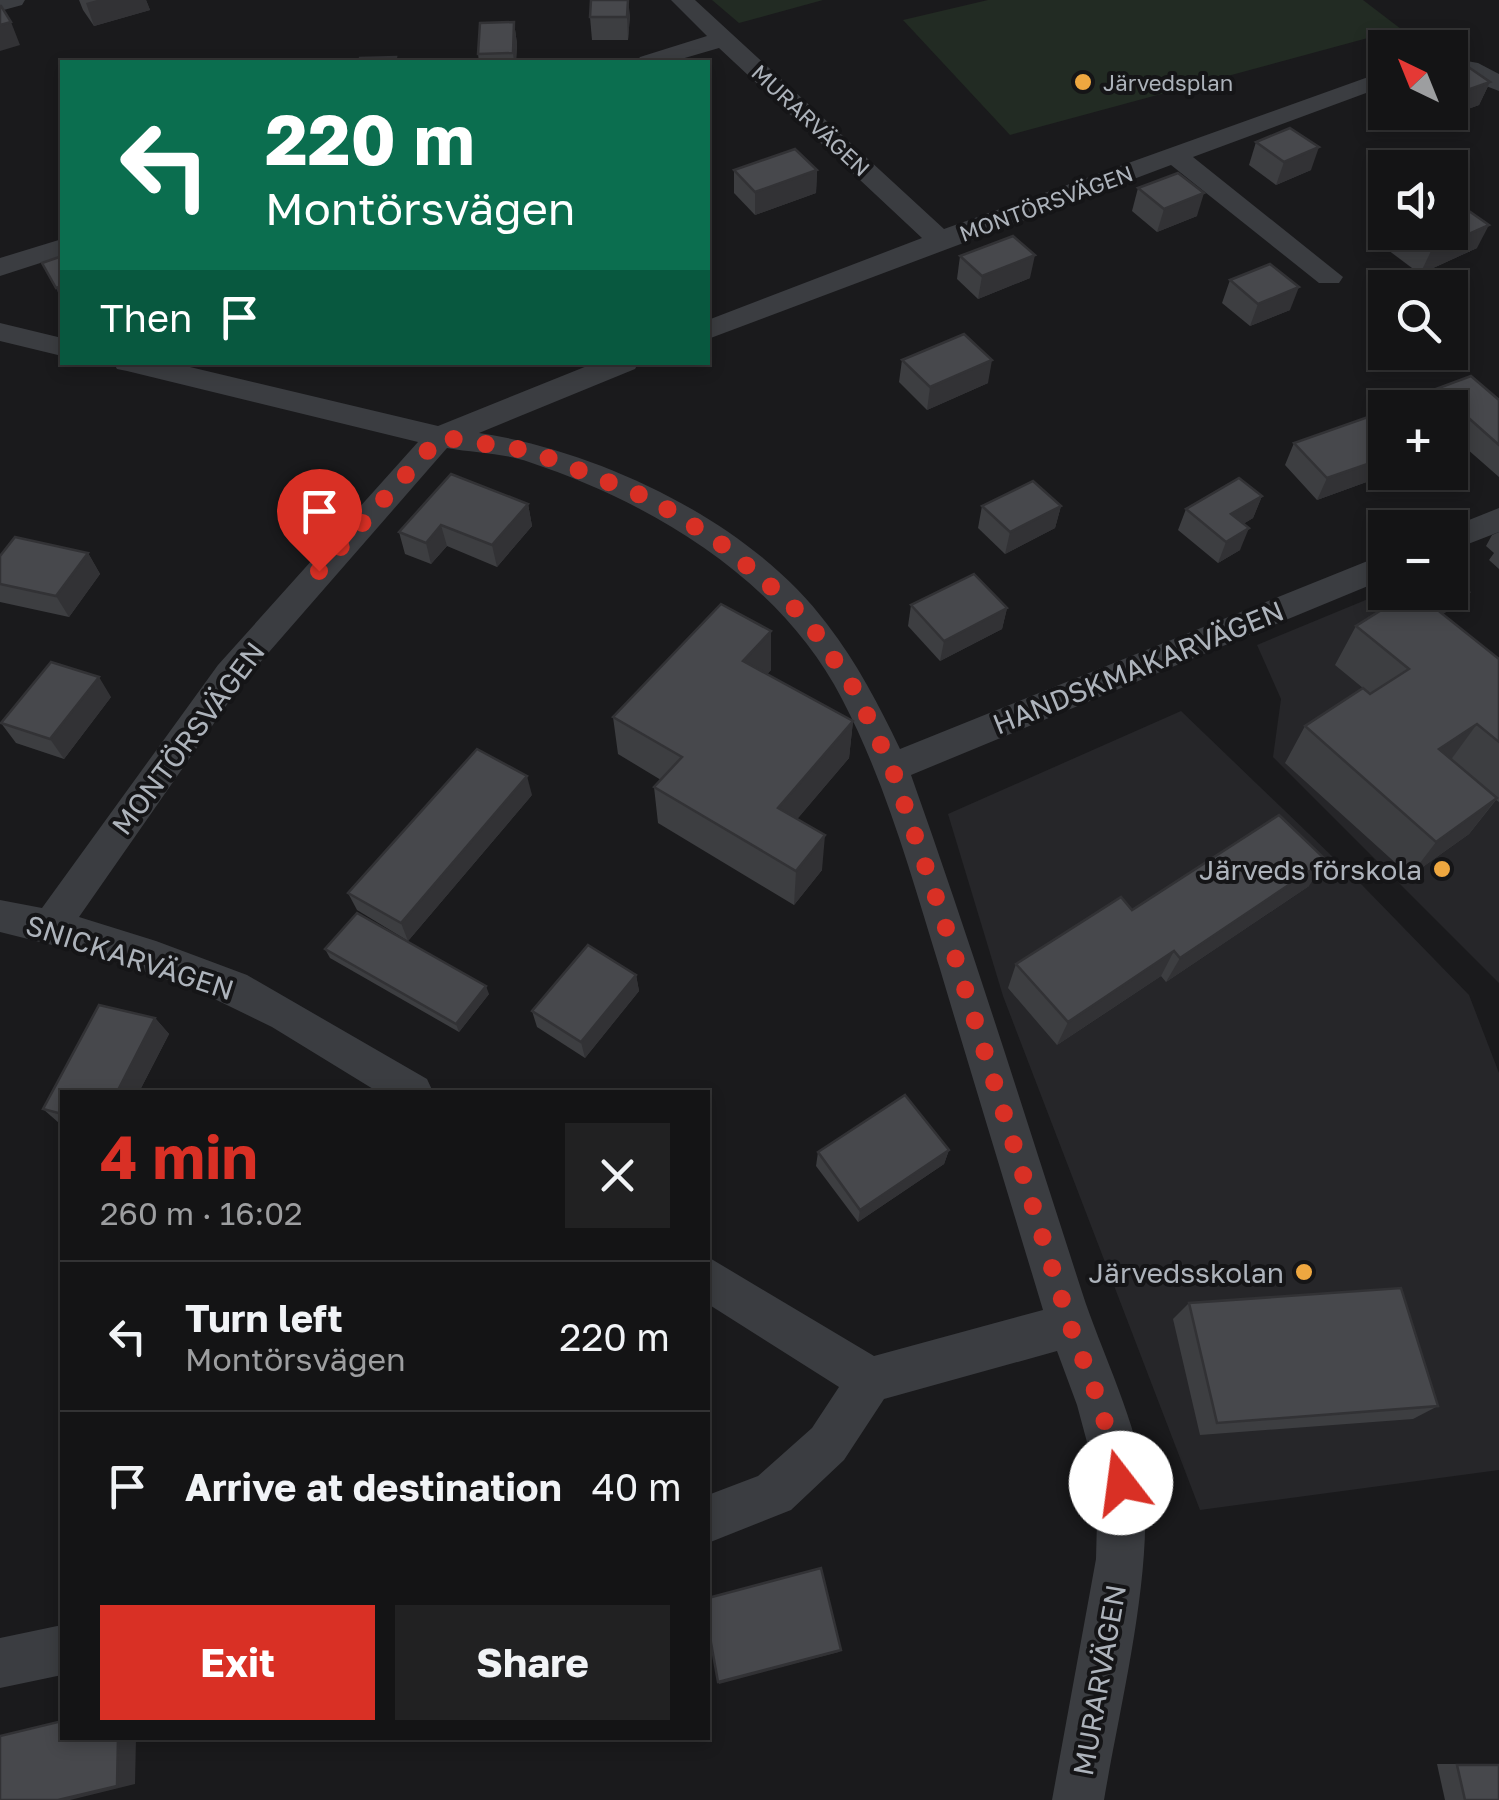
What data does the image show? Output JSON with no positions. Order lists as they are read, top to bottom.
{
  "streets": {
    "street": [
      "MURARVÄGEN",
      "MONTÖRSVÄGEN",
      "HANDSKMAKARVÄGEN",
      "SNICKARVÄGEN"
    ]
  },
  "crossings": [
    ["MURARVÄGEN", "MONTÖRSVÄGEN"],
    ["MURARVÄGEN", "HANDSKMAKARVÄGEN"],
    ["MONTÖRSVÄGEN", "SNICKARVÄGEN"]
  ],
  "places": ["Järvedsplan", "Järveds förskola", "Järvedsskolan"],
  "north": "top left",
  "page": {
    "map_buttons": ["+", "−"],
    "turn": ["220 m", "Montörsvägen"],
    "then": "Then",
    "heading": ["4 min", "260 m · 16:02"],
    "list": [
      {
        "name": "Turn left",
        "note": "Montörsvägen",
        "value": "220 m"
      },
      {
        "name": "Arrive at destination",
        "value": "40 m"
      }
    ],
    "buttons": ["Exit", "Share"]
  }
}
